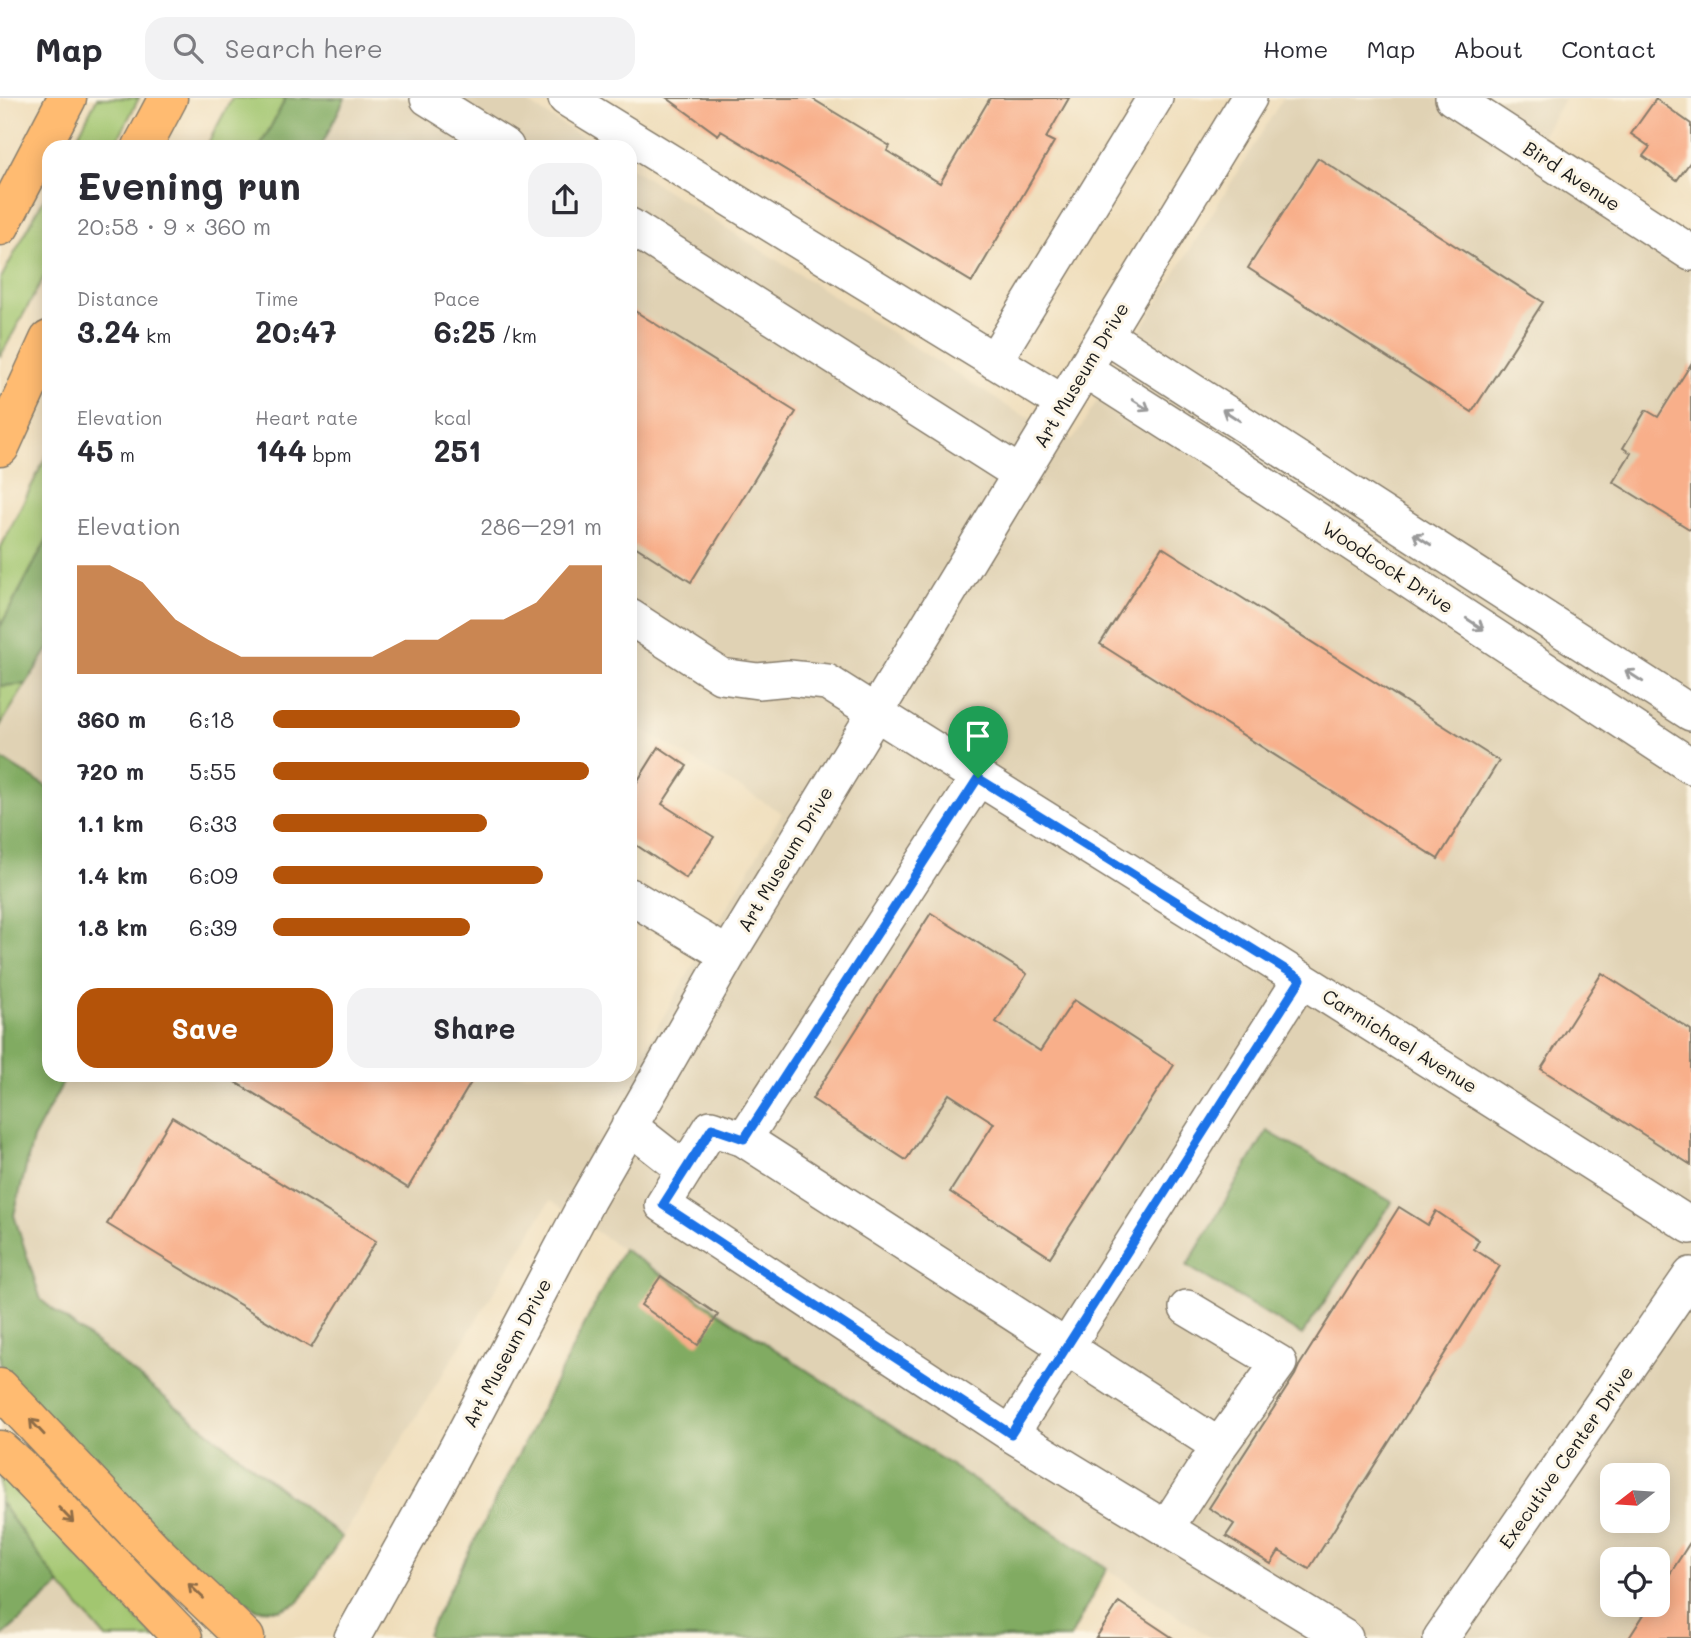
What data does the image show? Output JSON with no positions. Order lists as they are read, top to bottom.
{
  "streets": {
    "street": [
      "Bird Avenue",
      "Art Museum Drive",
      "Woodcock Drive",
      "Carmichael Avenue",
      "Executive Center Drive"
    ]
  },
  "crossings": [
    ["Art Museum Drive", "Woodcock Drive"],
    ["Art Museum Drive", "Carmichael Avenue"]
  ],
  "north": "left",
  "page": {
    "header": "Map",
    "search": "Search here",
    "nav": [
      "Home",
      "Map",
      "About",
      "Contact"
    ],
    "heading": ["Evening run", "20:58 · 9 × 360 m"],
    "stats": [
      ["Distance", "3.24 km"],
      ["Time", "20:47"],
      ["Pace", "6:25 /km"],
      ["Elevation", "45 m"],
      ["Heart rate", "144 bpm"],
      ["kcal", "251"]
    ],
    "chart": ["Elevation", "286–291 m"],
    "list": [
      {
        "name": "360 m",
        "note": "6:18"
      },
      {
        "name": "720 m",
        "note": "5:55"
      },
      {
        "name": "1.1 km",
        "note": "6:33"
      },
      {
        "name": "1.4 km",
        "note": "6:09"
      },
      {
        "name": "1.8 km",
        "note": "6:39"
      }
    ],
    "buttons": ["Save", "Share"]
  }
}
